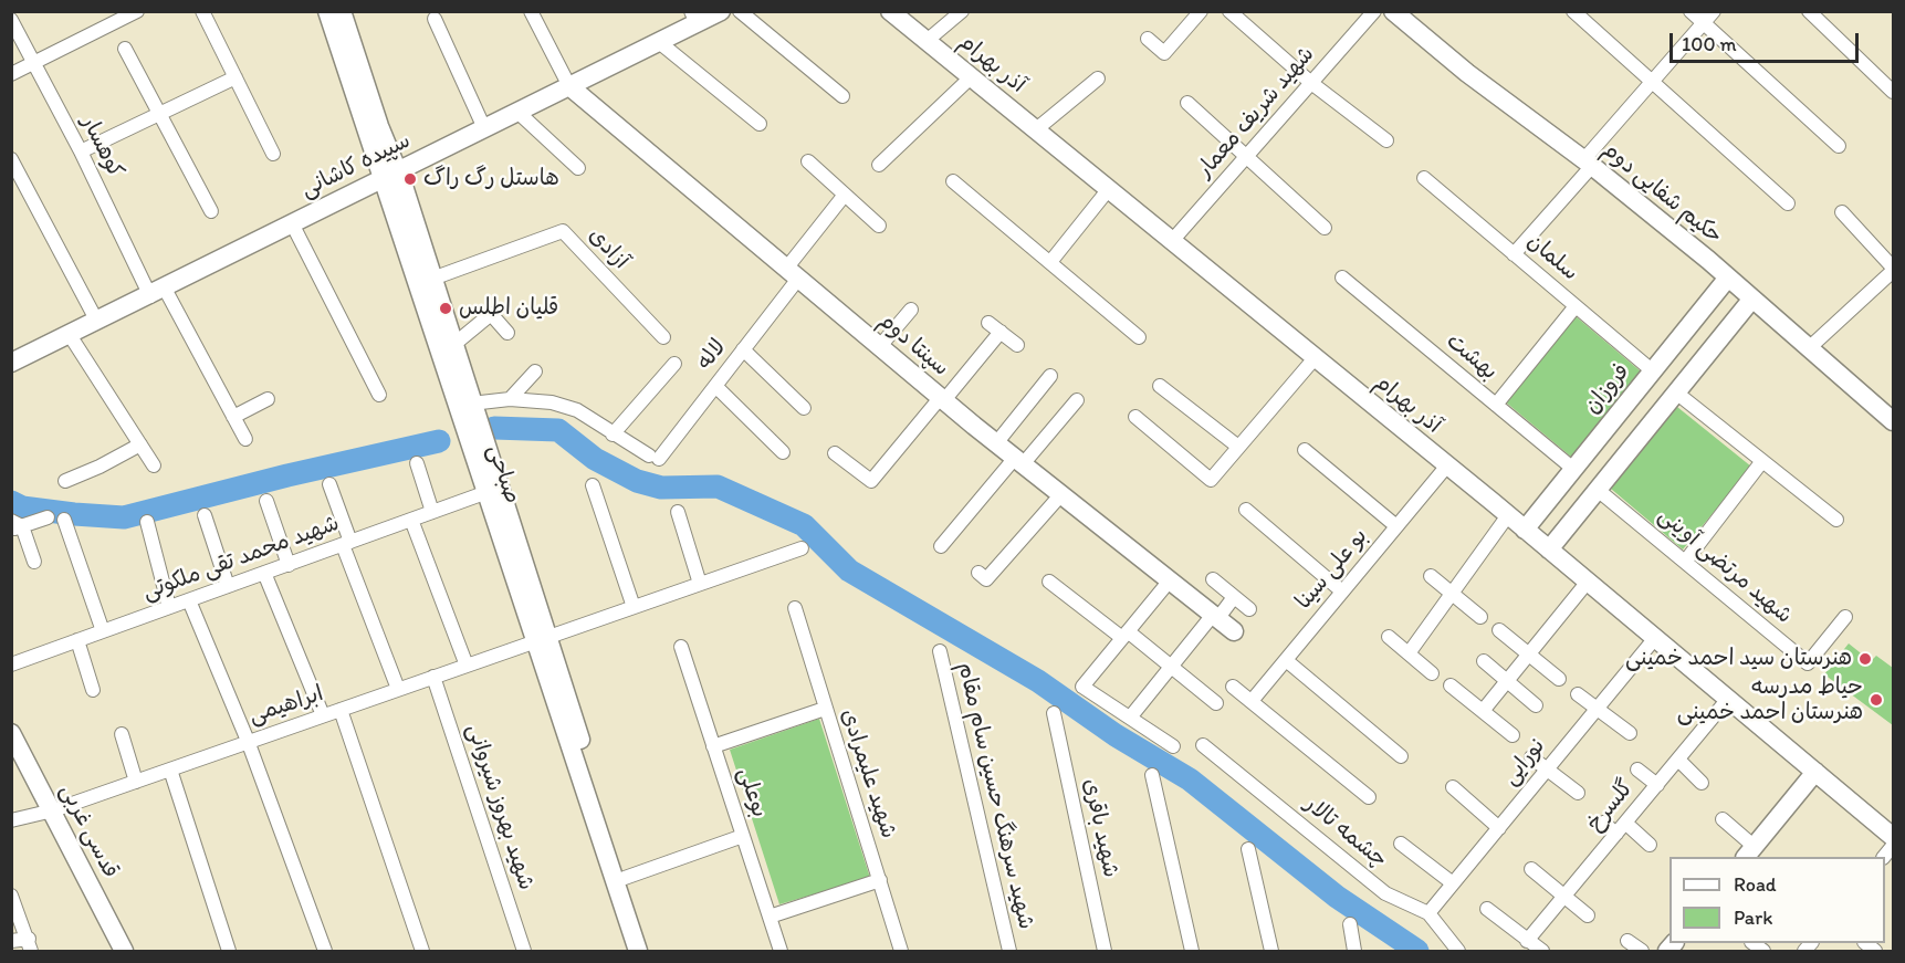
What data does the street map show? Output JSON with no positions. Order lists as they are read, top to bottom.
{
  "streets": {
    "street": [
      "آذر بهرام",
      "شهید شریف معمار",
      "کوهسار",
      "سپیده کاشانی",
      "حکیم شفایی دوم",
      "آزادی",
      "سلمان",
      "سپنتا دوم",
      "لاله",
      "بهشت",
      "فروزان",
      "صباحی",
      "شهید محمد تقی ملکوتی",
      "شهید مرتضی آوینی",
      "بو علی سینا",
      "ابراهیمی",
      "نورایی",
      "شهید علیمرادی",
      "بوعلی",
      "شهید سرهنگ حسین سام مقام",
      "گلسرخ",
      "شهید بهروز شیروانی",
      "شهید باقری",
      "قدسی غربی",
      "چشمه تالار"
    ]
  },
  "crossings": [
    ["آذر بهرام", "شهید شریف معمار"],
    ["آذر بهرام", "فروزان"],
    ["آذر بهرام", "بو علی سینا"],
    ["آذر بهرام", "نورایی"],
    ["آذر بهرام", "گلسرخ"],
    ["کوهسار", "سپیده کاشانی"],
    ["سپیده کاشانی", "سپنتا دوم"],
    ["سپیده کاشانی", "صباحی"],
    ["حکیم شفایی دوم", "فروزان"],
    ["آزادی", "صباحی"],
    ["سلمان", "فروزان"],
    ["سپنتا دوم", "لاله"],
    ["بهشت", "فروزان"],
    ["صباحی", "شهید محمد تقی ملکوتی"],
    ["صباحی", "ابراهیمی"],
    ["ابراهیمی", "شهید بهروز شیروانی"],
    ["ابراهیمی", "قدسی غربی"],
    ["نورایی", "چشمه تالار"]
  ],
  "places": [
    "هاستل رگ راگ",
    "قلیان اطلس",
    "هنرستان سید احمد خمینی",
    "حیاط مدرسه هنرستان احمد خمینی"
  ],
  "legend": ["Road", "Park"],
  "scale_bar": "100 m"
}
